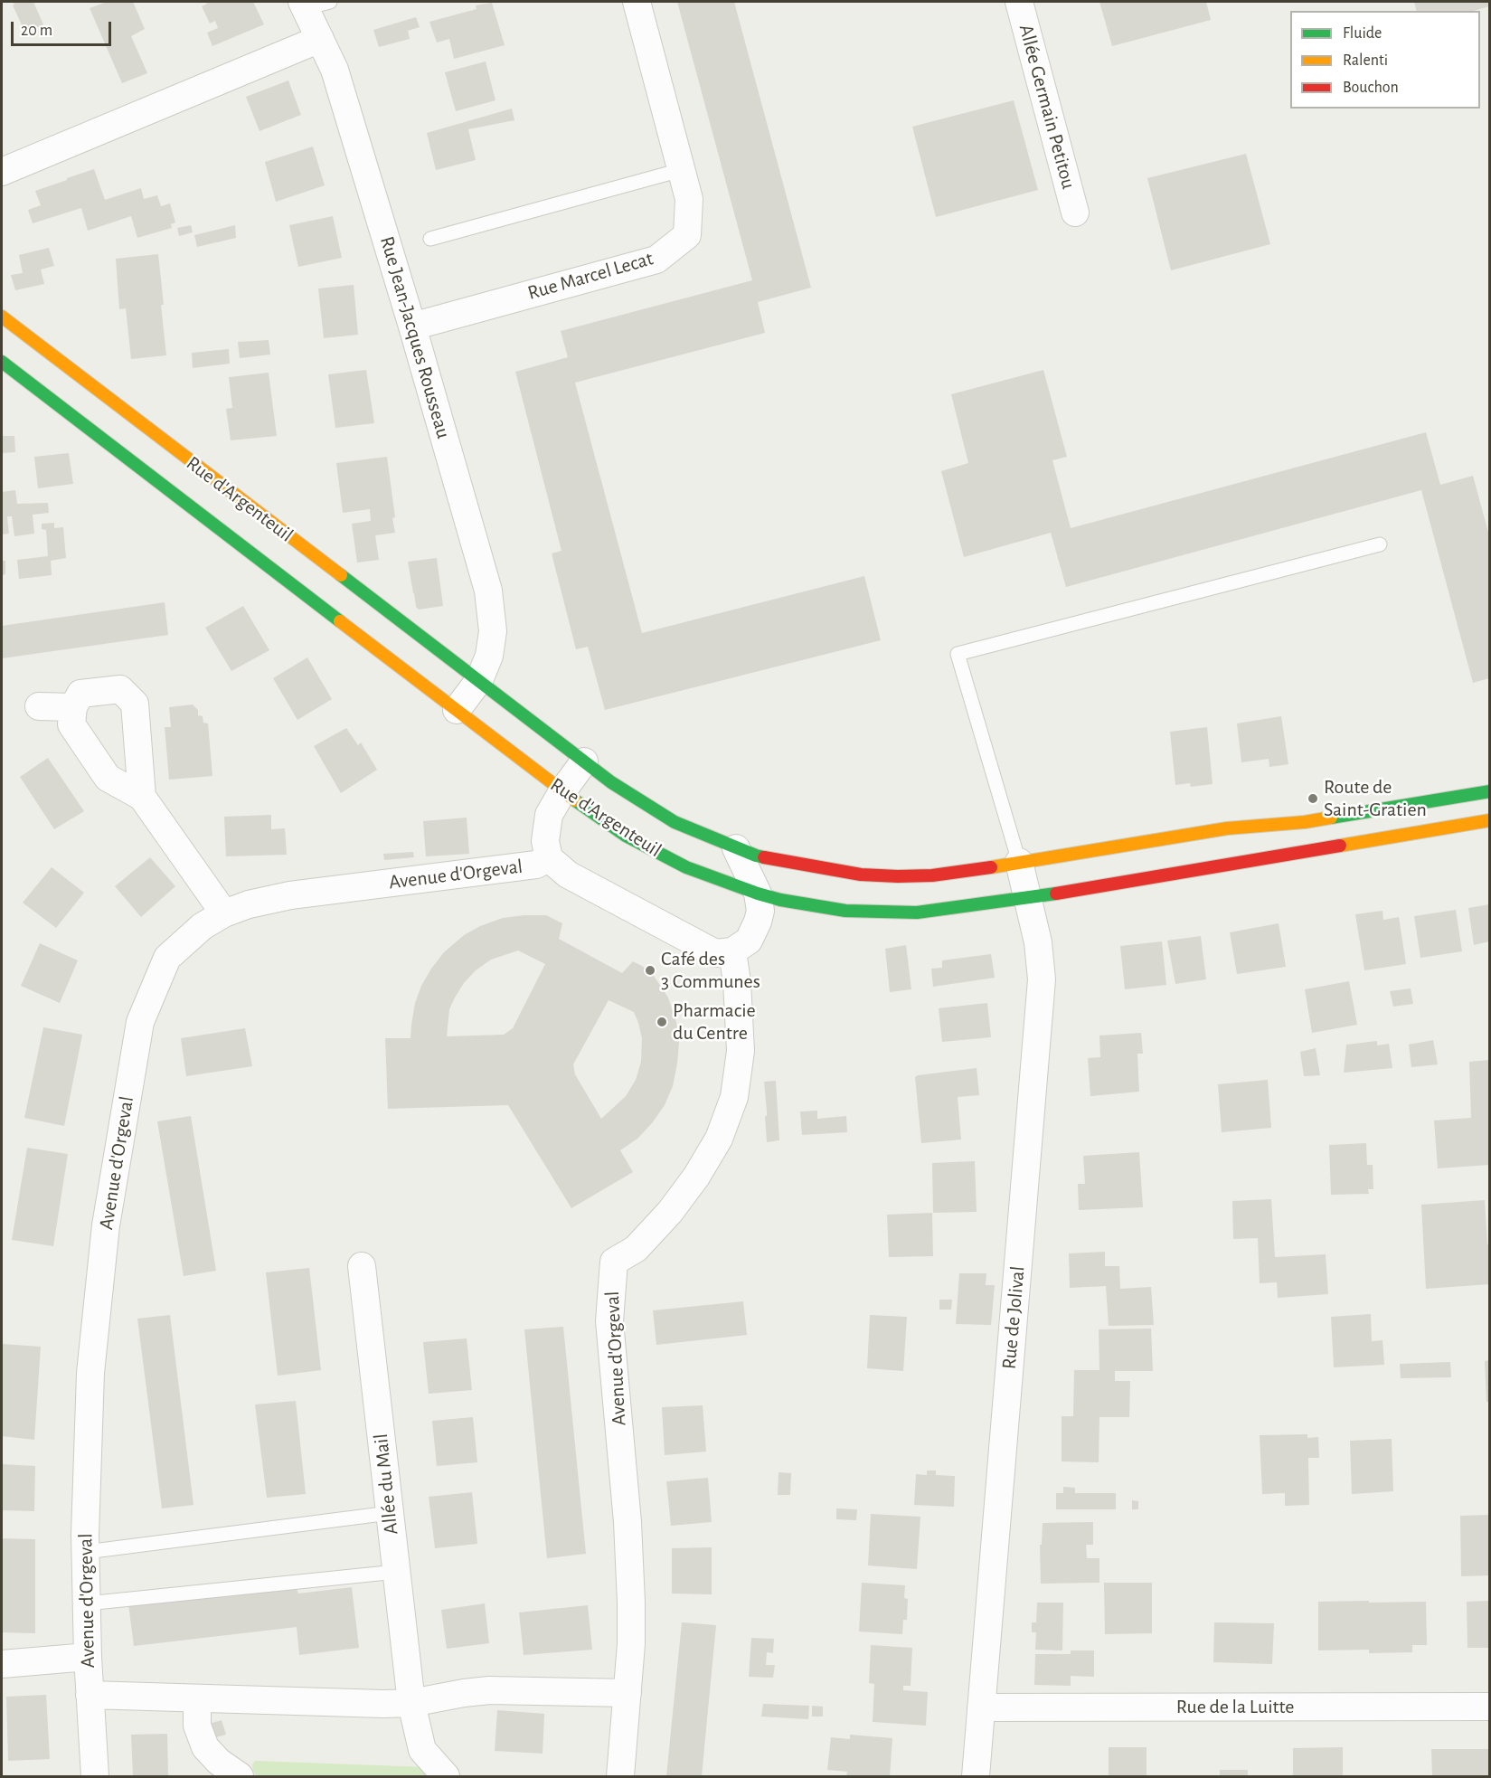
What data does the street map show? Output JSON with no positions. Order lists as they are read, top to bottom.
{
  "streets": {
    "main road": ["Rue d'Argenteuil"],
    "street": [
      "Allée Germain Petitou",
      "Rue Marcel Lecat",
      "Rue Jean-Jacques Rousseau",
      "Avenue d'Orgeval",
      "Rue de Jolival",
      "Allée du Mail",
      "Rue de la Luitte"
    ]
  },
  "crossings": [
    ["Rue Marcel Lecat", "Rue Jean-Jacques Rousseau"],
    ["Rue Jean-Jacques Rousseau", "Rue d'Argenteuil"],
    ["Rue d'Argenteuil", "Avenue d'Orgeval"],
    ["Rue d'Argenteuil", "Rue de Jolival"],
    ["Rue de Jolival", "Rue de la Luitte"]
  ],
  "places": ["Route de Saint-Gratien", "Café des 3 Communes", "Pharmacie du Centre"],
  "legend": ["Fluide", "Ralenti", "Bouchon"],
  "scale_bar": "20 m"
}
